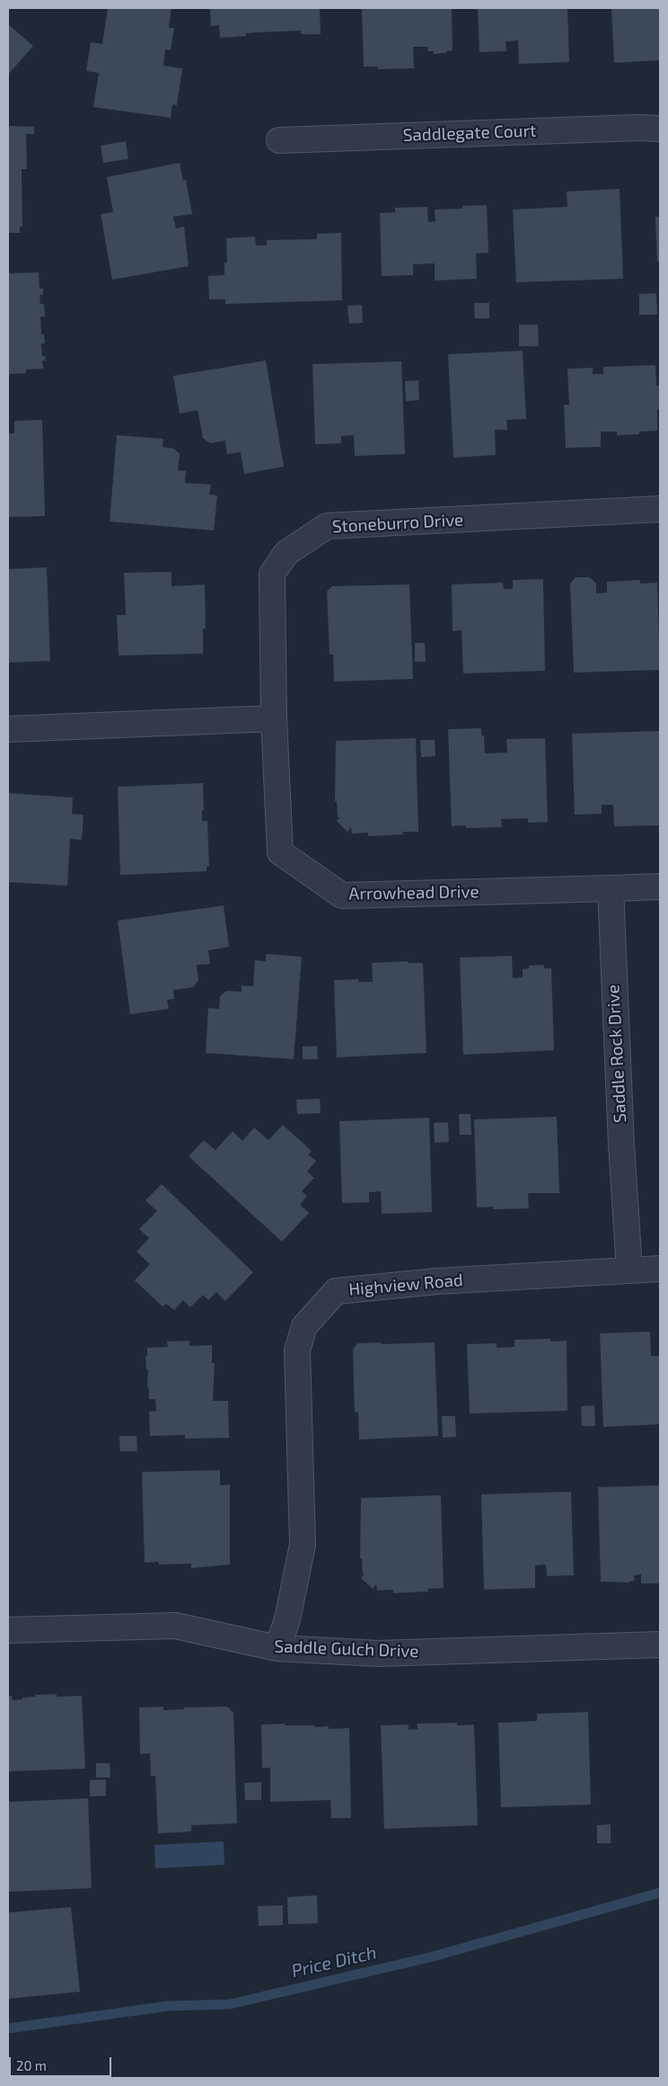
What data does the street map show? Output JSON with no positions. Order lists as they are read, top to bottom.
{
  "streets": {
    "street": [
      "Saddlegate Court",
      "Stoneburro Drive",
      "Arrowhead Drive",
      "Saddle Rock Drive",
      "Highview Road",
      "Saddle Gulch Drive"
    ]
  },
  "crossings": [
    ["Stoneburro Drive", "Arrowhead Drive"],
    ["Arrowhead Drive", "Saddle Rock Drive"],
    ["Saddle Rock Drive", "Highview Road"],
    ["Highview Road", "Saddle Gulch Drive"]
  ],
  "water": ["Price Ditch"],
  "scale_bar": "20 m"
}
